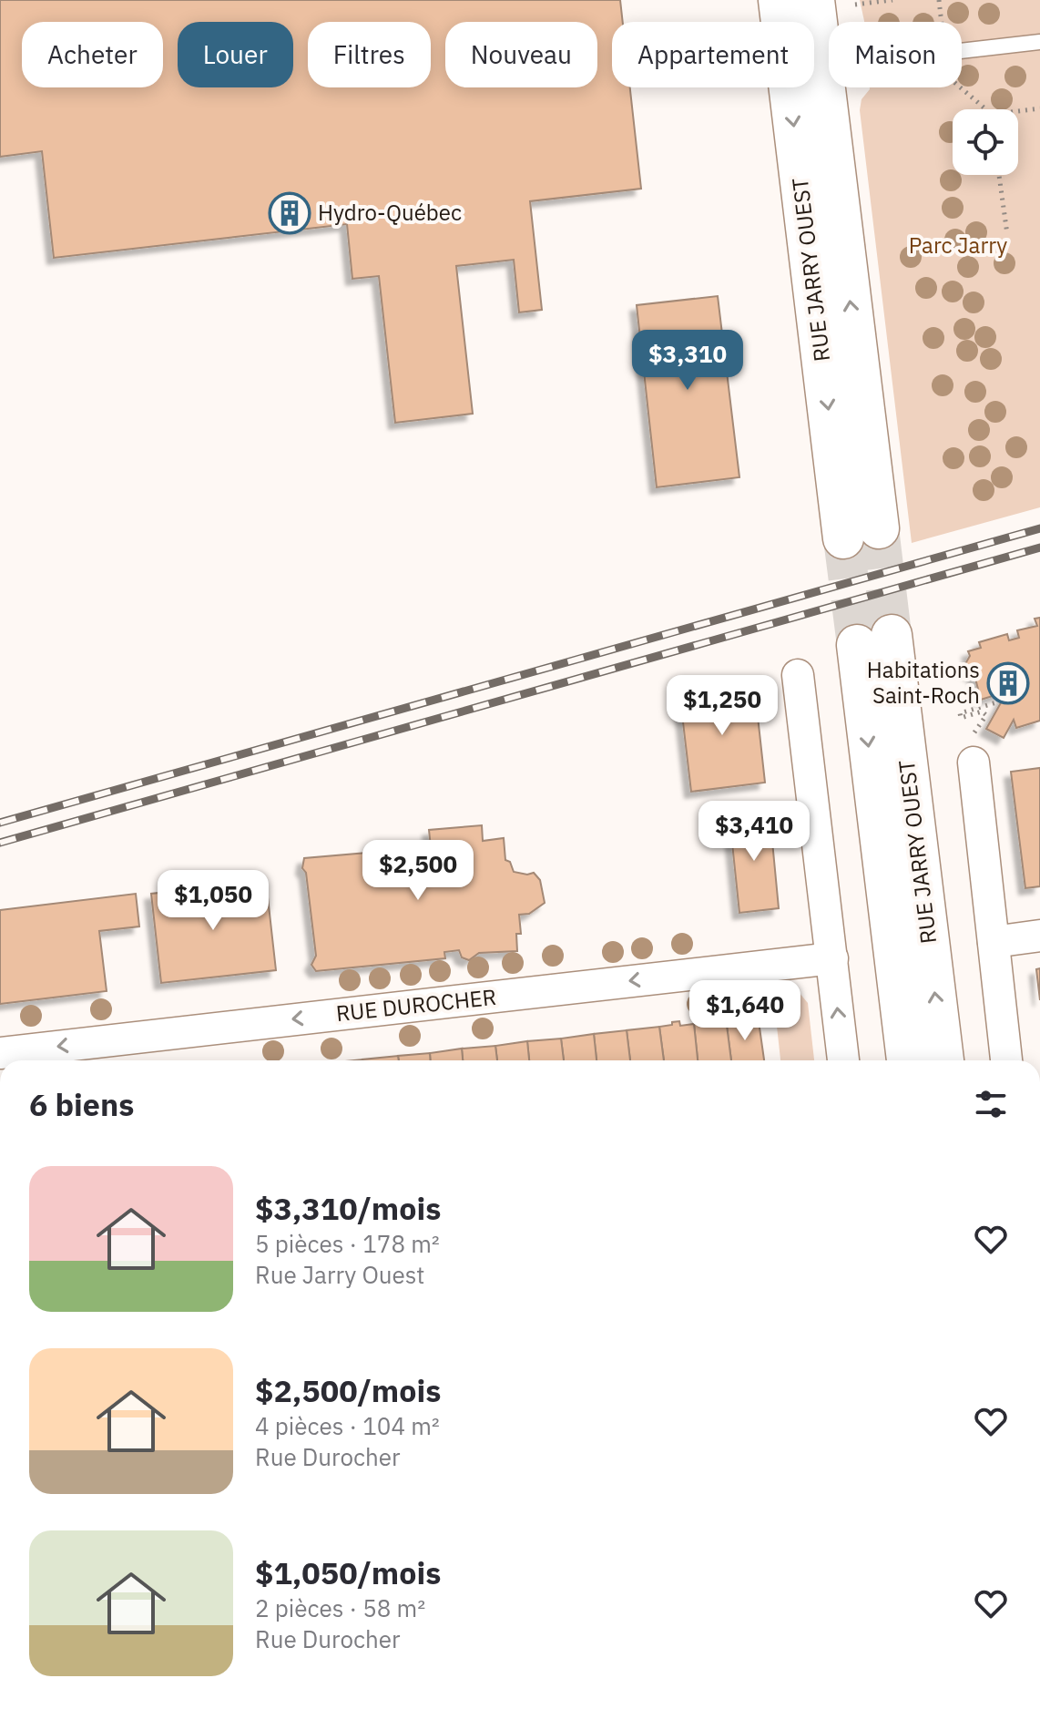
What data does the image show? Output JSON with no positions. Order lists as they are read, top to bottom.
{
  "streets": {
    "main road": ["RUE JARRY OUEST"],
    "street": ["RUE DUROCHER"]
  },
  "one_way": ["RUE DUROCHER"],
  "parks": ["Parc Jarry"],
  "places": {
    "building": ["Hydro-Québec", "Habitations Saint-Roch"]
  },
  "page": {
    "chip": [
      "Acheter",
      "Louer",
      "Filtres",
      "Nouveau",
      "Appartement",
      "Maison"
    ],
    "price": [
      "$3,310",
      "$1,250",
      "$3,410",
      "$2,500",
      "$1,050",
      "$1,640"
    ],
    "heading": "6 biens",
    "list": [
      {
        "name": "$3,310/mois",
        "note": "5 pièces · 178 m² · Rue Jarry Ouest"
      },
      {
        "name": "$2,500/mois",
        "note": "4 pièces · 104 m² · Rue Durocher"
      },
      {
        "name": "$1,050/mois",
        "note": "2 pièces · 58 m² · Rue Durocher"
      }
    ]
  }
}
